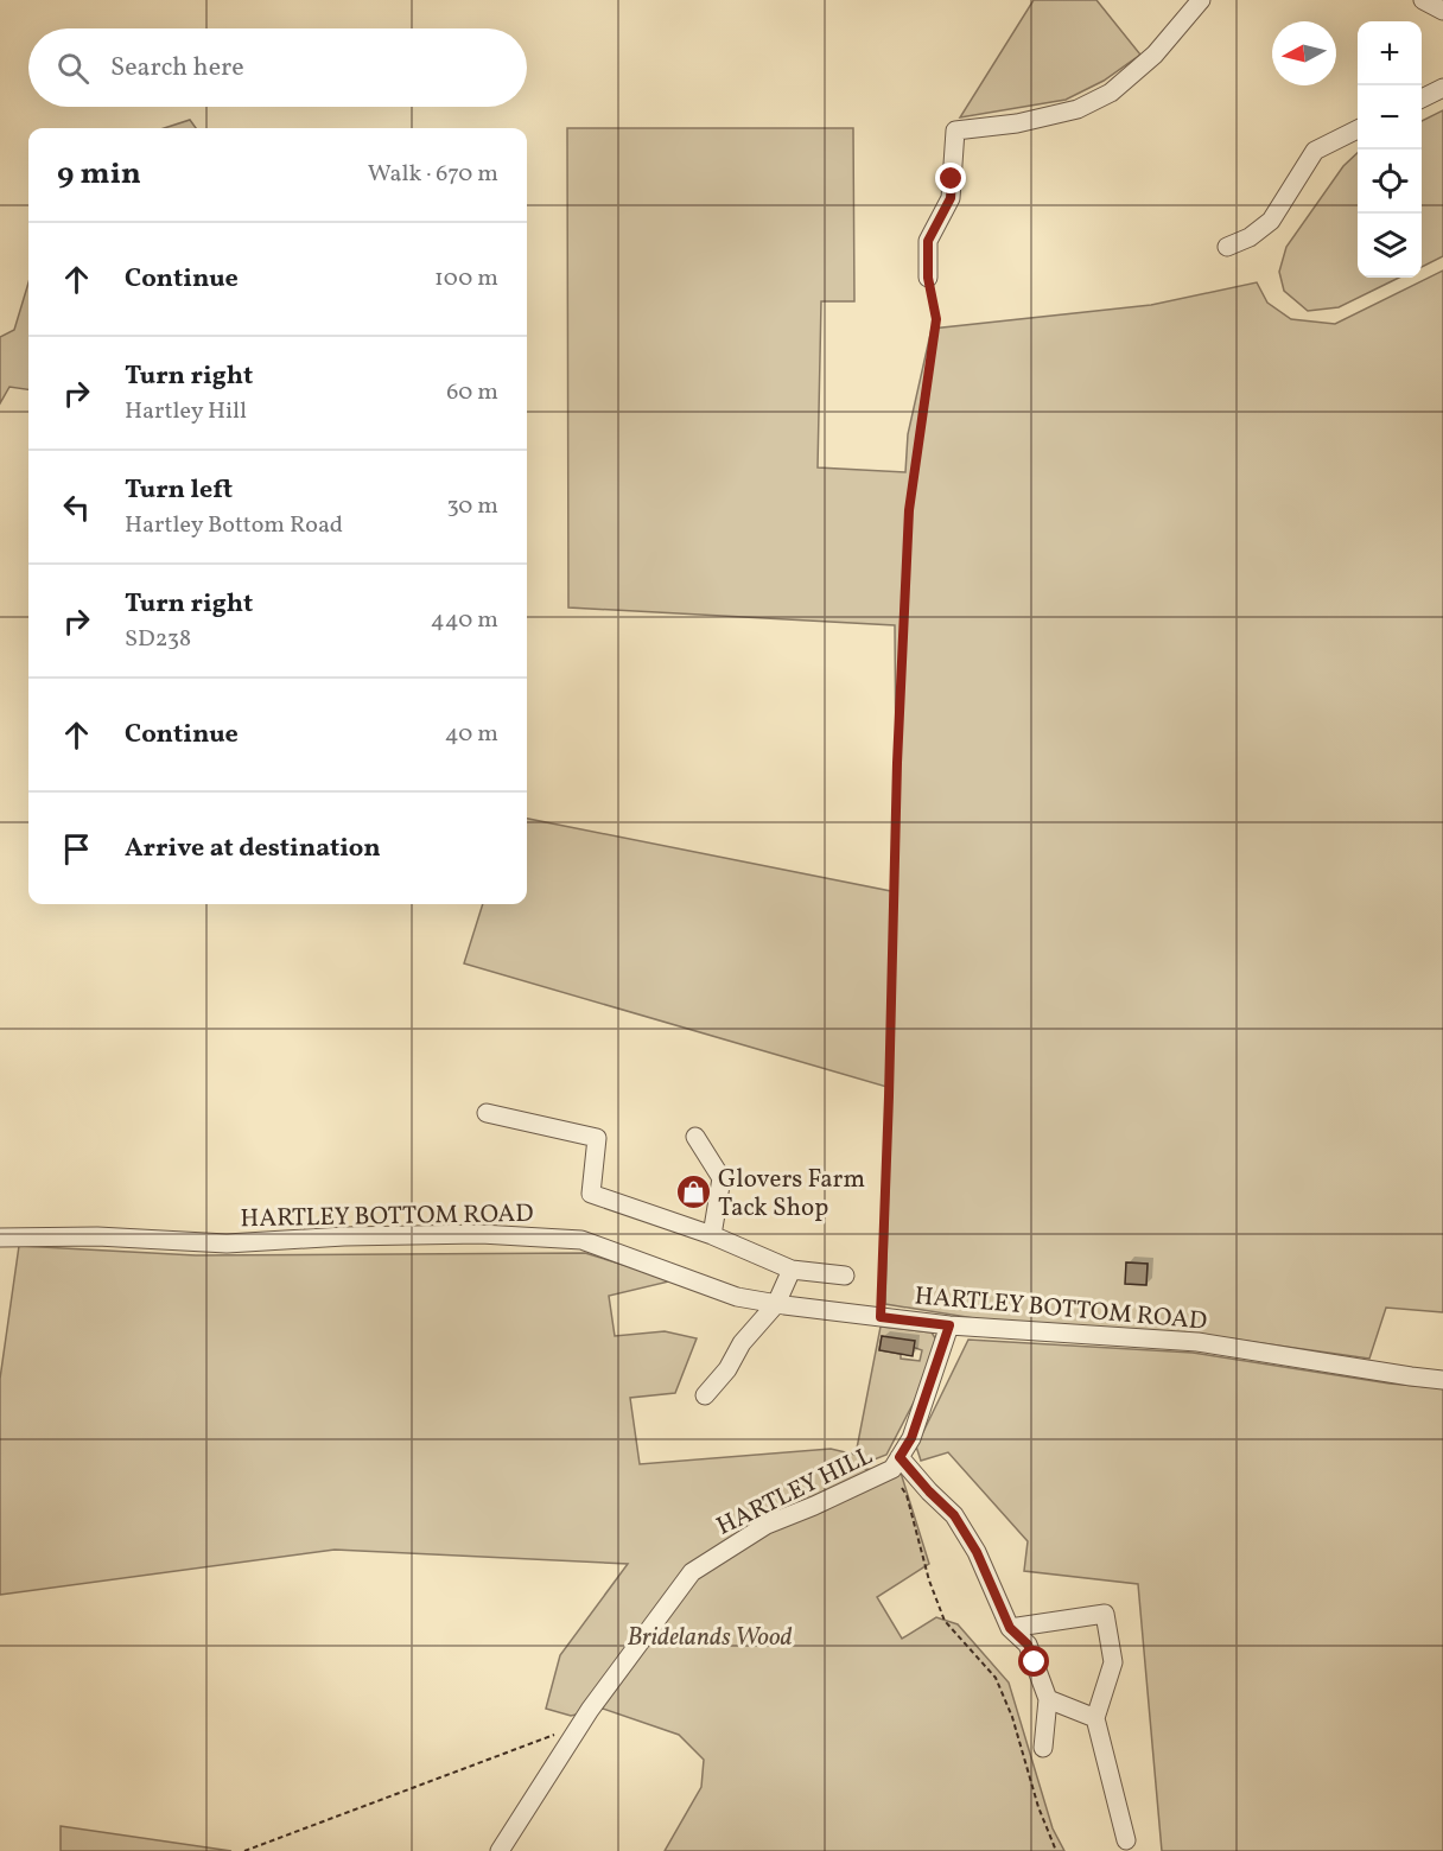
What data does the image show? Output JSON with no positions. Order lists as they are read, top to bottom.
{
  "streets": {
    "street": ["HARTLEY BOTTOM ROAD", "HARTLEY HILL"]
  },
  "crossings": [
    ["HARTLEY BOTTOM ROAD", "HARTLEY HILL"]
  ],
  "parks": ["Bridelands Wood"],
  "places": {
    "shop": ["Glovers Farm Tack Shop"]
  },
  "north": "left",
  "page": {
    "map_buttons": ["+", "−"],
    "search": "Search here",
    "heading": ["9 min", "Walk · 670 m"],
    "list": [
      ["Continue", "100 m"],
      ["Turn right", "Hartley Hill", "60 m"],
      ["Turn left", "Hartley Bottom Road", "30 m"],
      ["Turn right", "SD238", "440 m"],
      ["Continue", "40 m"],
      "Arrive at destination"
    ]
  }
}
